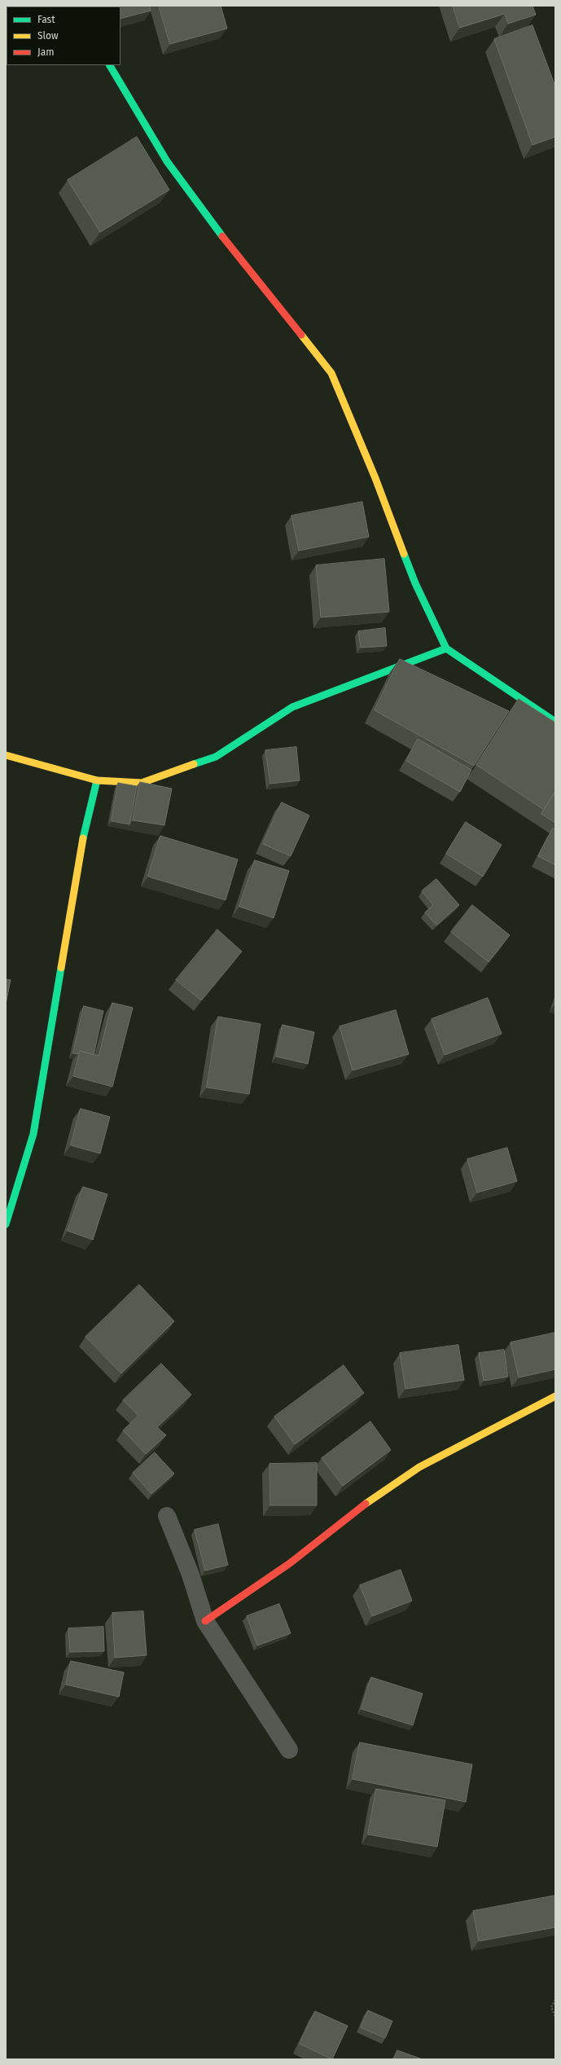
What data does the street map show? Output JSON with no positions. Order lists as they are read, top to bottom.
{
  "legend": ["Fast", "Slow", "Jam"]
}
